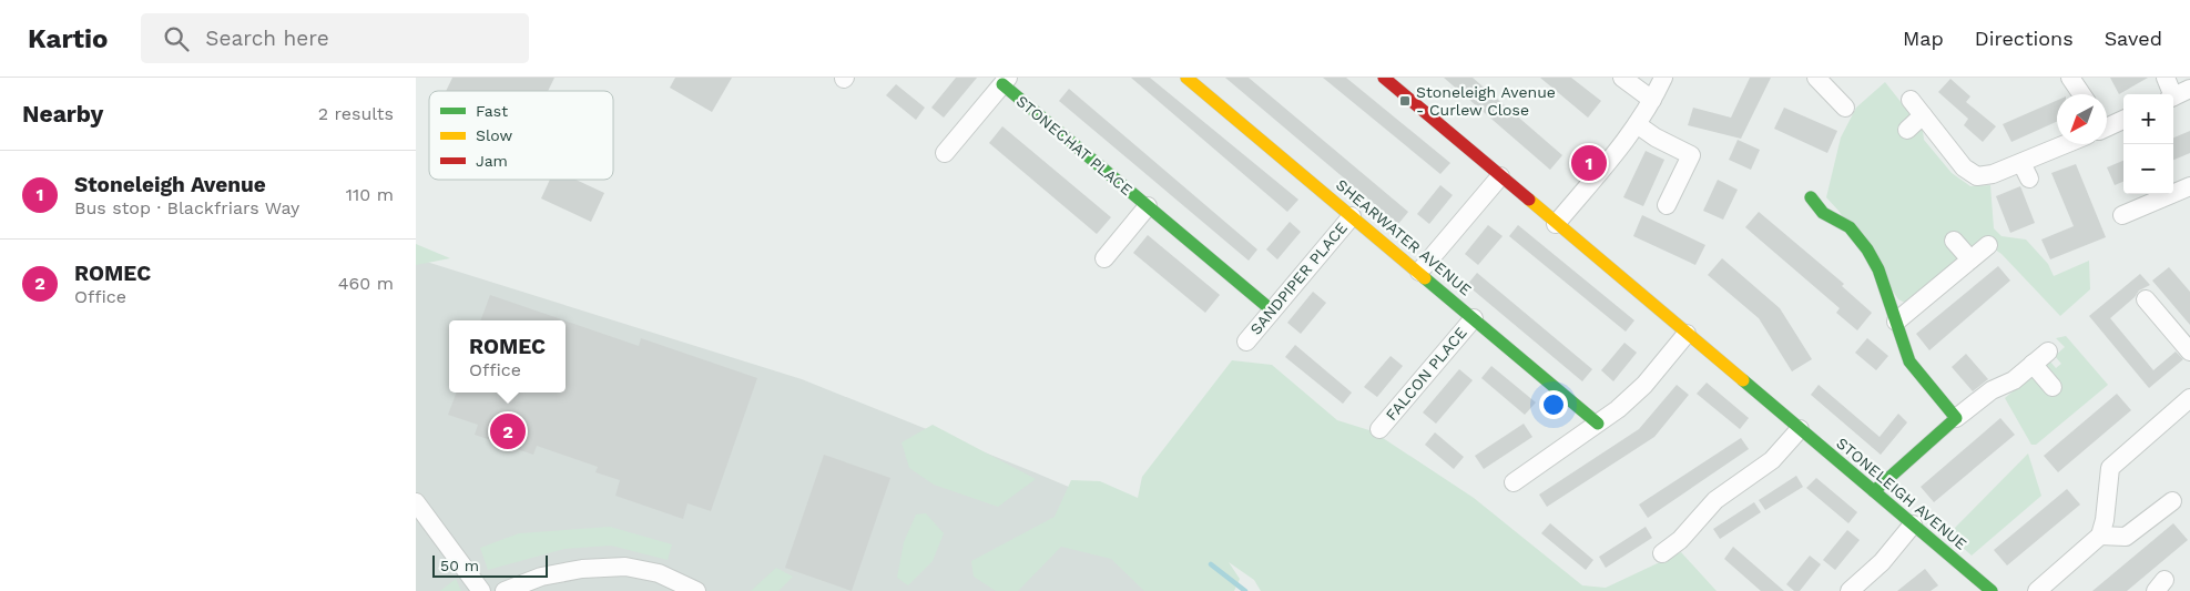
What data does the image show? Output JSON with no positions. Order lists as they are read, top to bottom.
{
  "streets": {
    "street": [
      "STONECHAT PLACE",
      "SHEARWATER AVENUE",
      "SANDPIPER PLACE",
      "FALCON PLACE",
      "STONELEIGH AVENUE"
    ]
  },
  "crossings": [
    ["STONECHAT PLACE", "SANDPIPER PLACE"],
    ["SHEARWATER AVENUE", "SANDPIPER PLACE"],
    ["SHEARWATER AVENUE", "FALCON PLACE"]
  ],
  "places": {
    "transit": ["Stoneleigh Avenue - Curlew Close"]
  },
  "legend": ["Fast", "Slow", "Jam"],
  "scale_bar": "50 m",
  "north": "bottom left",
  "page": {
    "header": "Kartio",
    "search": "Search here",
    "nav": ["Map", "Directions", "Saved"],
    "heading": ["Nearby", "2 results"],
    "map_buttons": ["+", "−"],
    "pins": ["1", "2"],
    "list": [
      {
        "mark": "1",
        "name": "Stoneleigh Avenue",
        "note": "Bus stop · Blackfriars Way",
        "value": "110 m"
      },
      {
        "mark": "2",
        "name": "ROMEC",
        "note": "Office",
        "value": "460 m"
      }
    ],
    "popup": ["ROMEC", "Office"],
    "scale": "50 m"
  }
}
